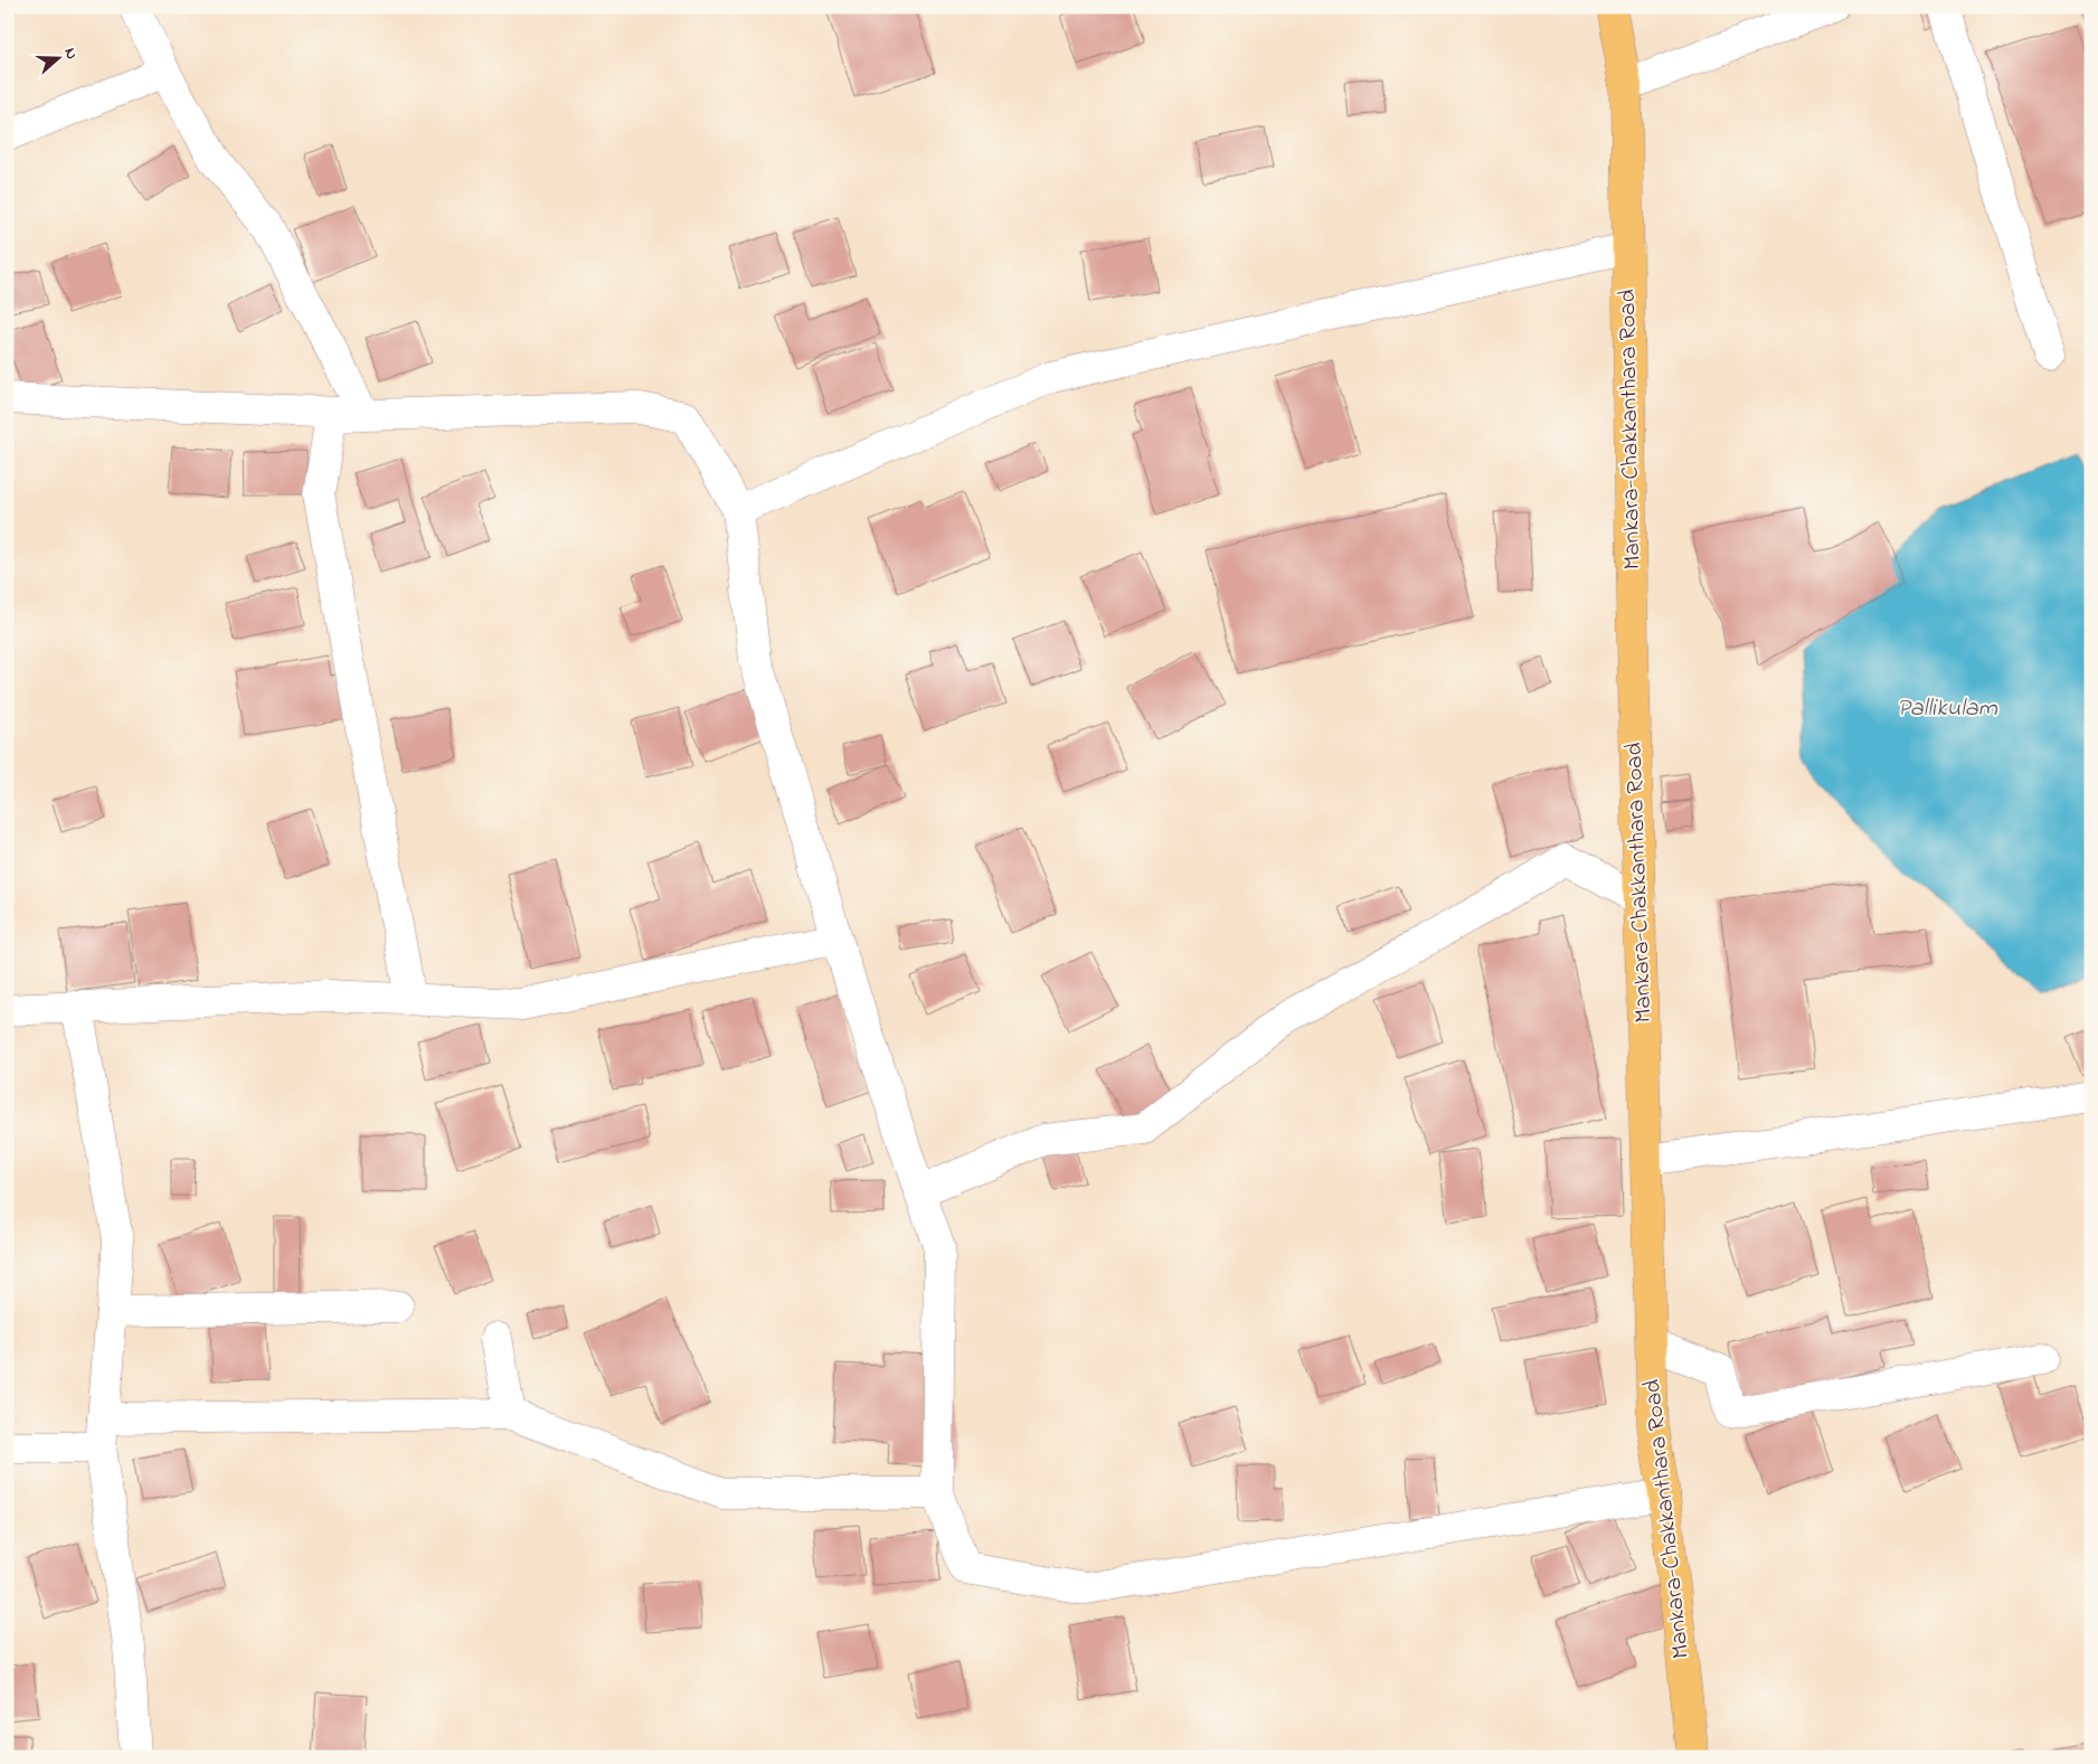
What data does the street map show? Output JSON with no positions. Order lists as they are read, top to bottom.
{
  "streets": {
    "main road": ["Mankara-Chakkanthara Road"]
  },
  "water": ["Pallikulam"],
  "north": "right"
}
